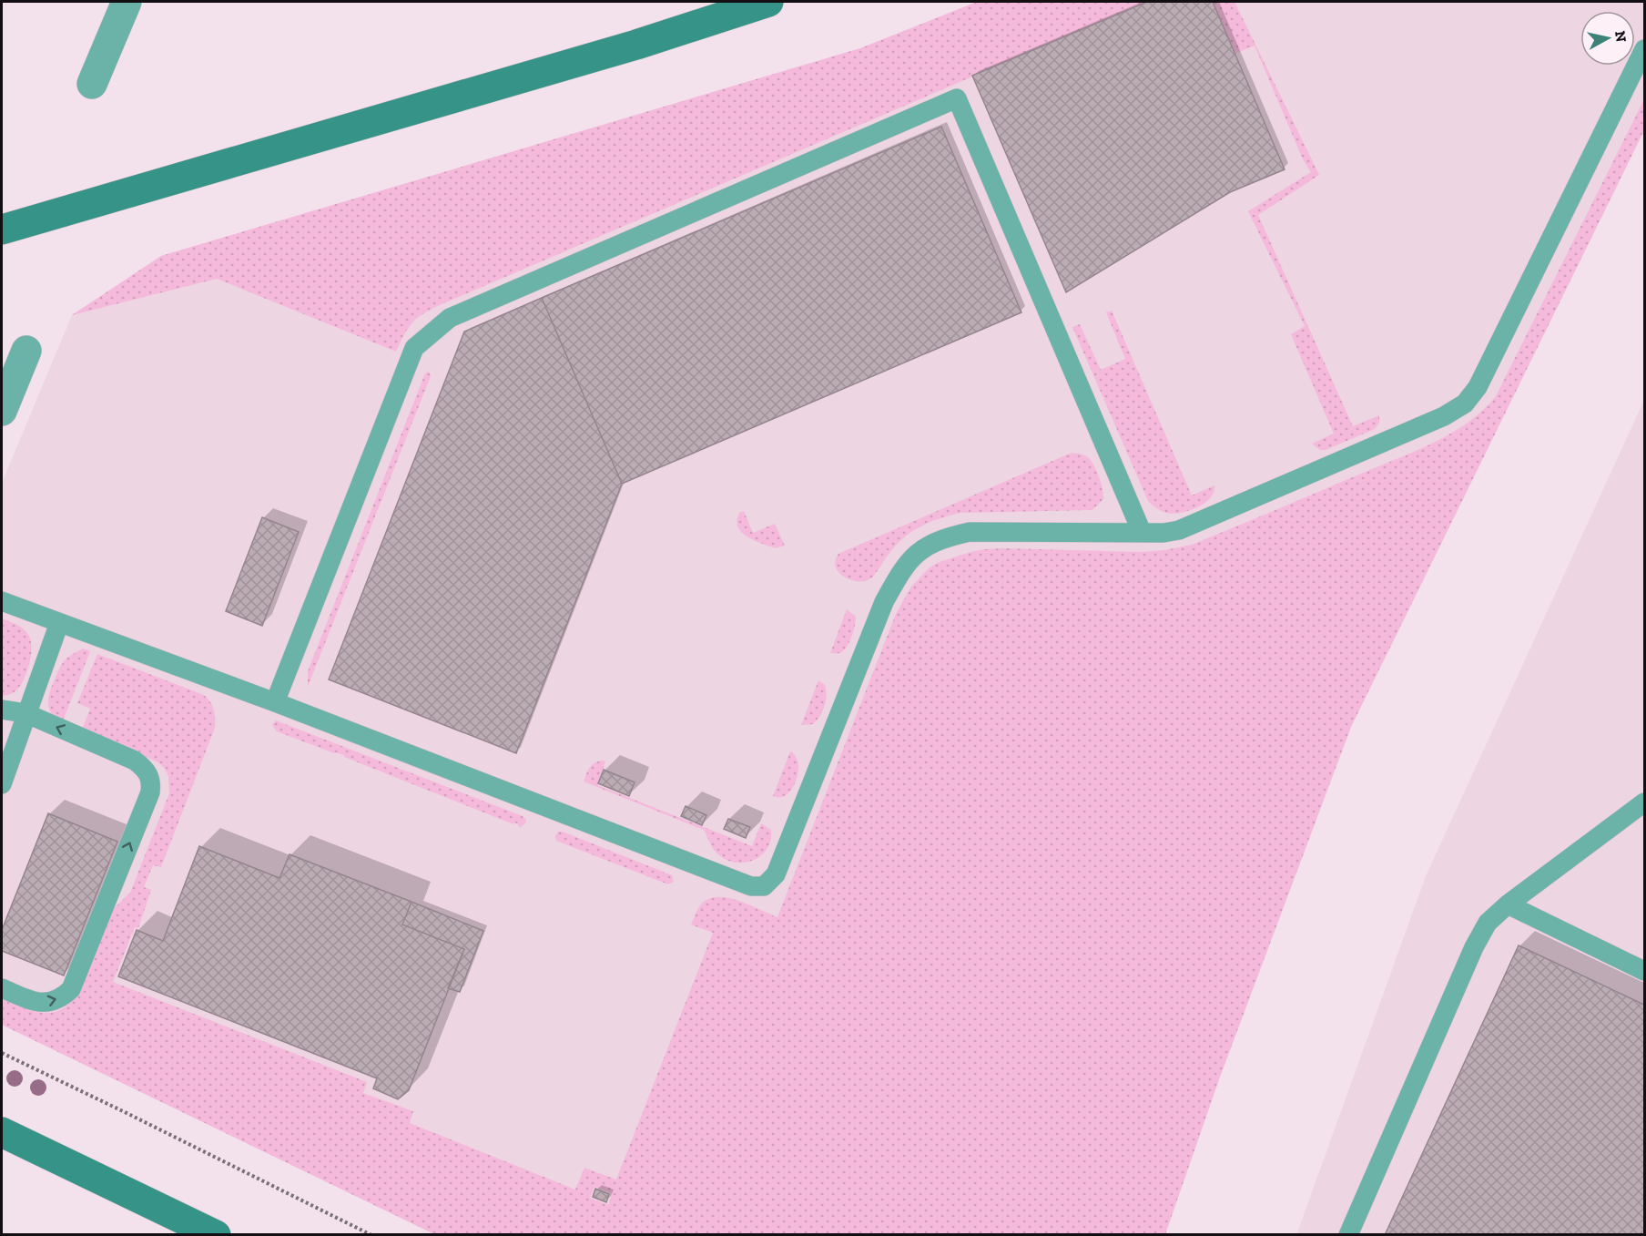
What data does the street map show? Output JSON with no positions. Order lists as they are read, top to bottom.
{
  "north": "right"
}
